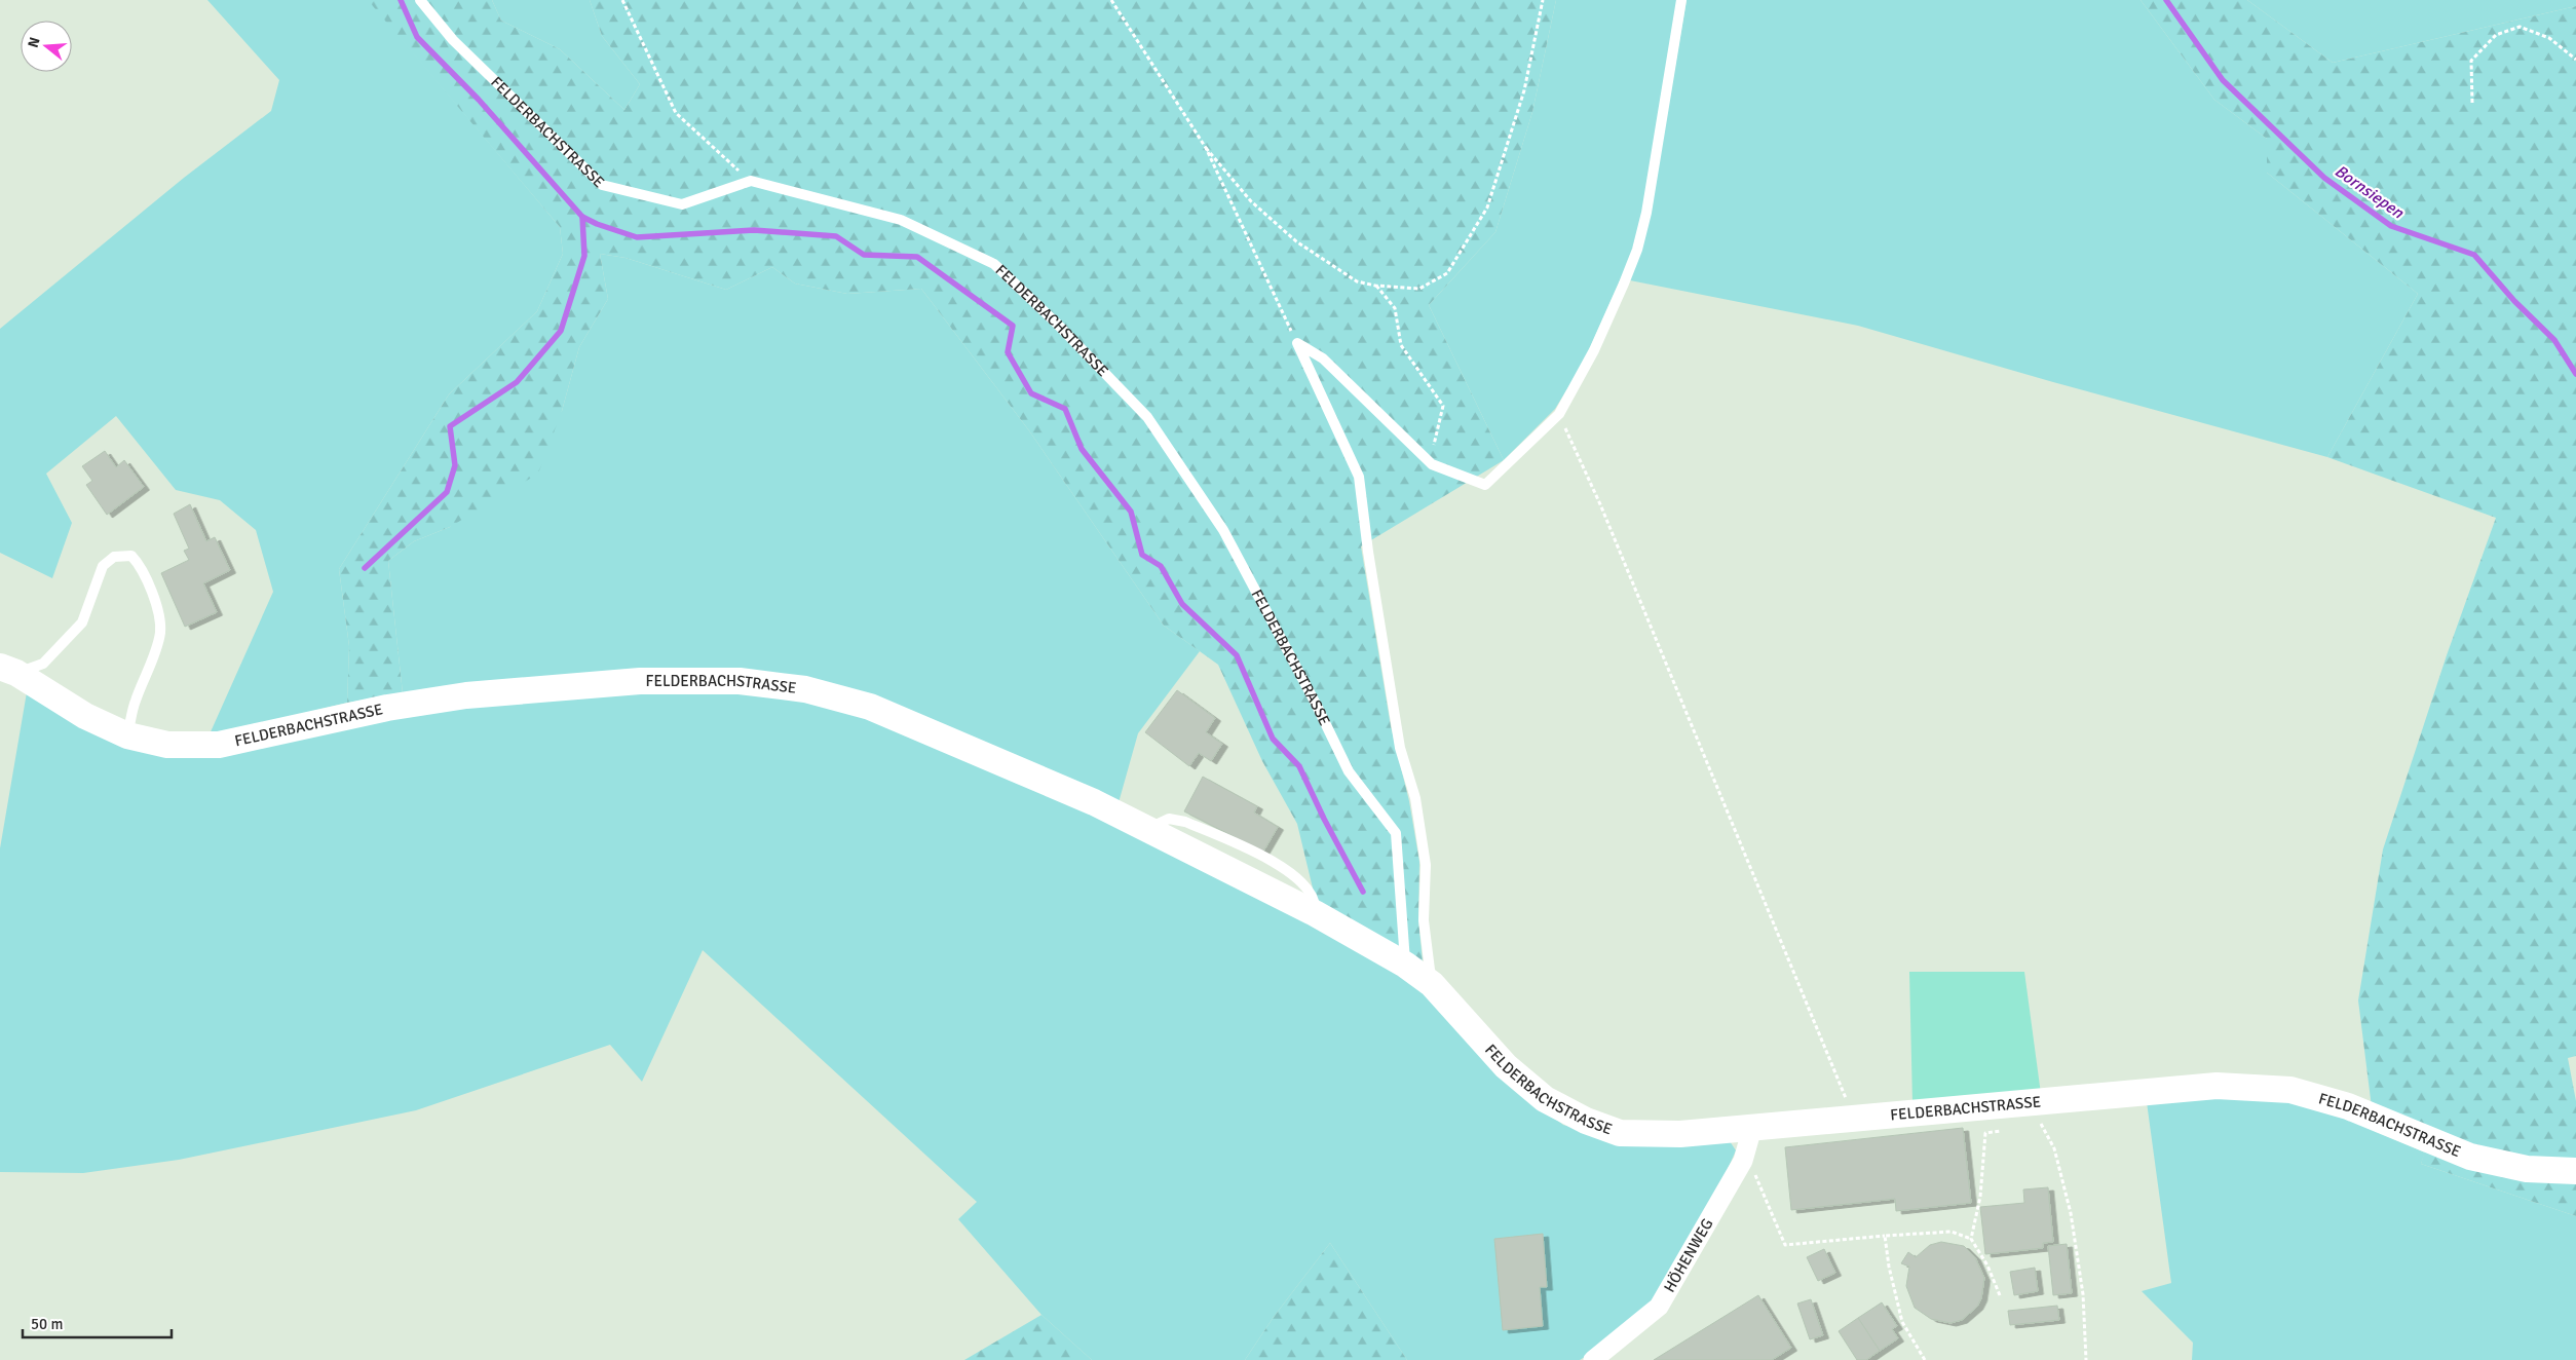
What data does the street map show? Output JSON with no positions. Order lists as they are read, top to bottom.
{
  "streets": {
    "street": ["FELDERBACHSTRASSE", "HÖHENWEG"]
  },
  "crossings": [
    ["FELDERBACHSTRASSE", "HÖHENWEG"]
  ],
  "water": ["Bornsiepen"],
  "scale_bar": "50 m",
  "north": "left"
}
